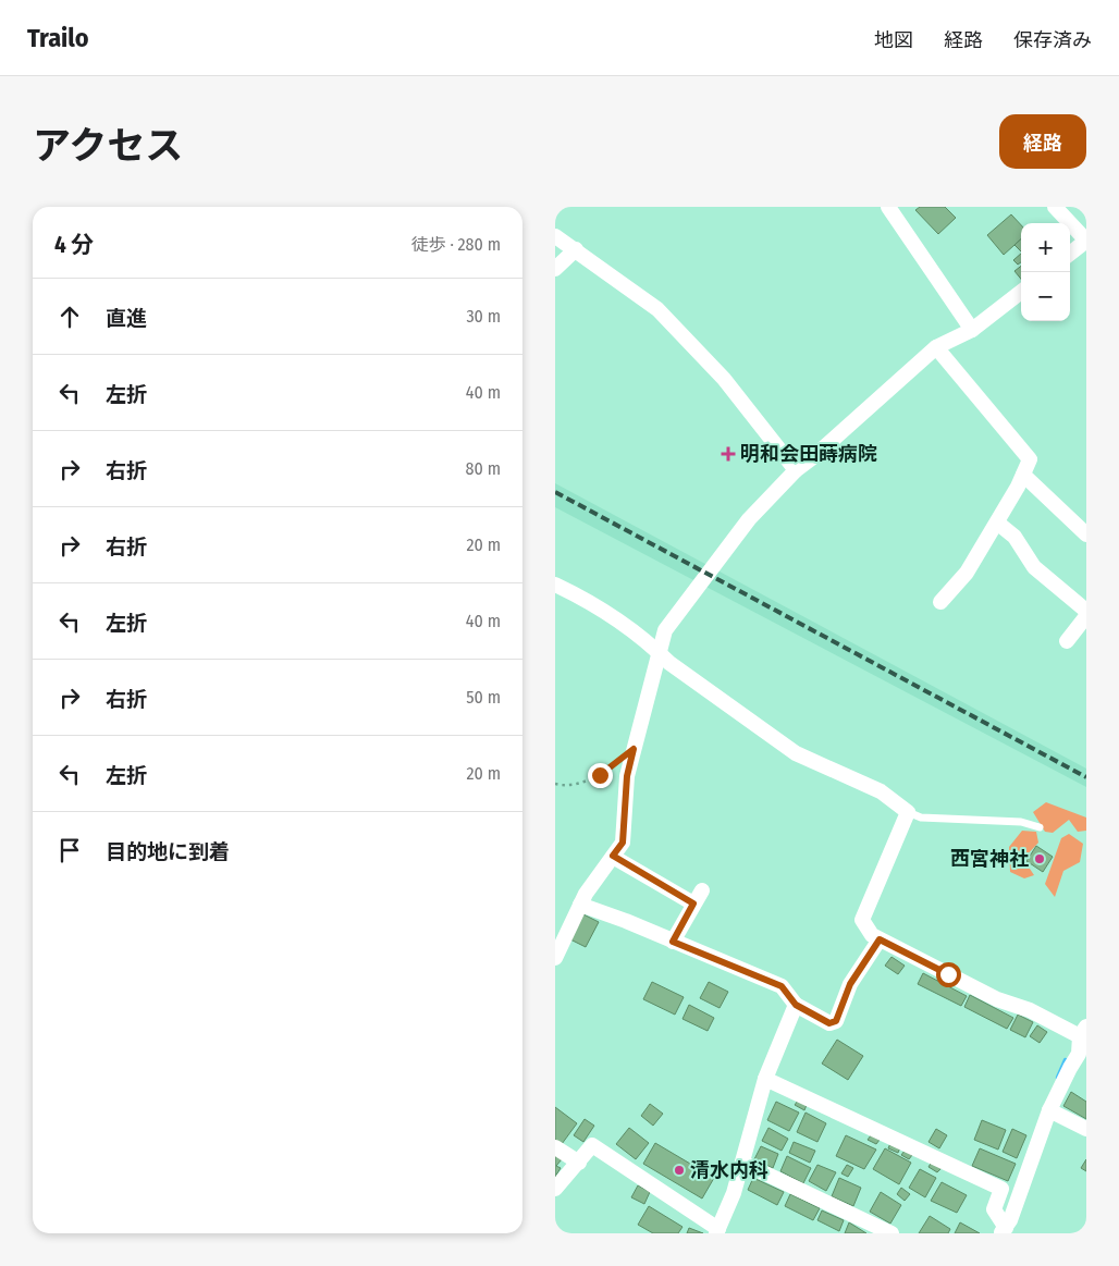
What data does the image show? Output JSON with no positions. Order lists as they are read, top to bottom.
{
  "places": {
    "health": ["明和会田蒔病院"],
    "other": ["西宮神社", "清水内科"]
  },
  "page": {
    "header": "Trailo",
    "nav": ["地図", "経路", "保存済み"],
    "title": "アクセス",
    "buttons": "経路",
    "heading": ["4 分", "徒歩 · 280 m"],
    "map_buttons": ["+", "−"],
    "list": [
      ["直進", "30 m"],
      ["左折", "40 m"],
      ["右折", "80 m"],
      ["右折", "20 m"],
      ["左折", "40 m"],
      ["右折", "50 m"],
      ["左折", "20 m"],
      "目的地に到着"
    ]
  }
}
